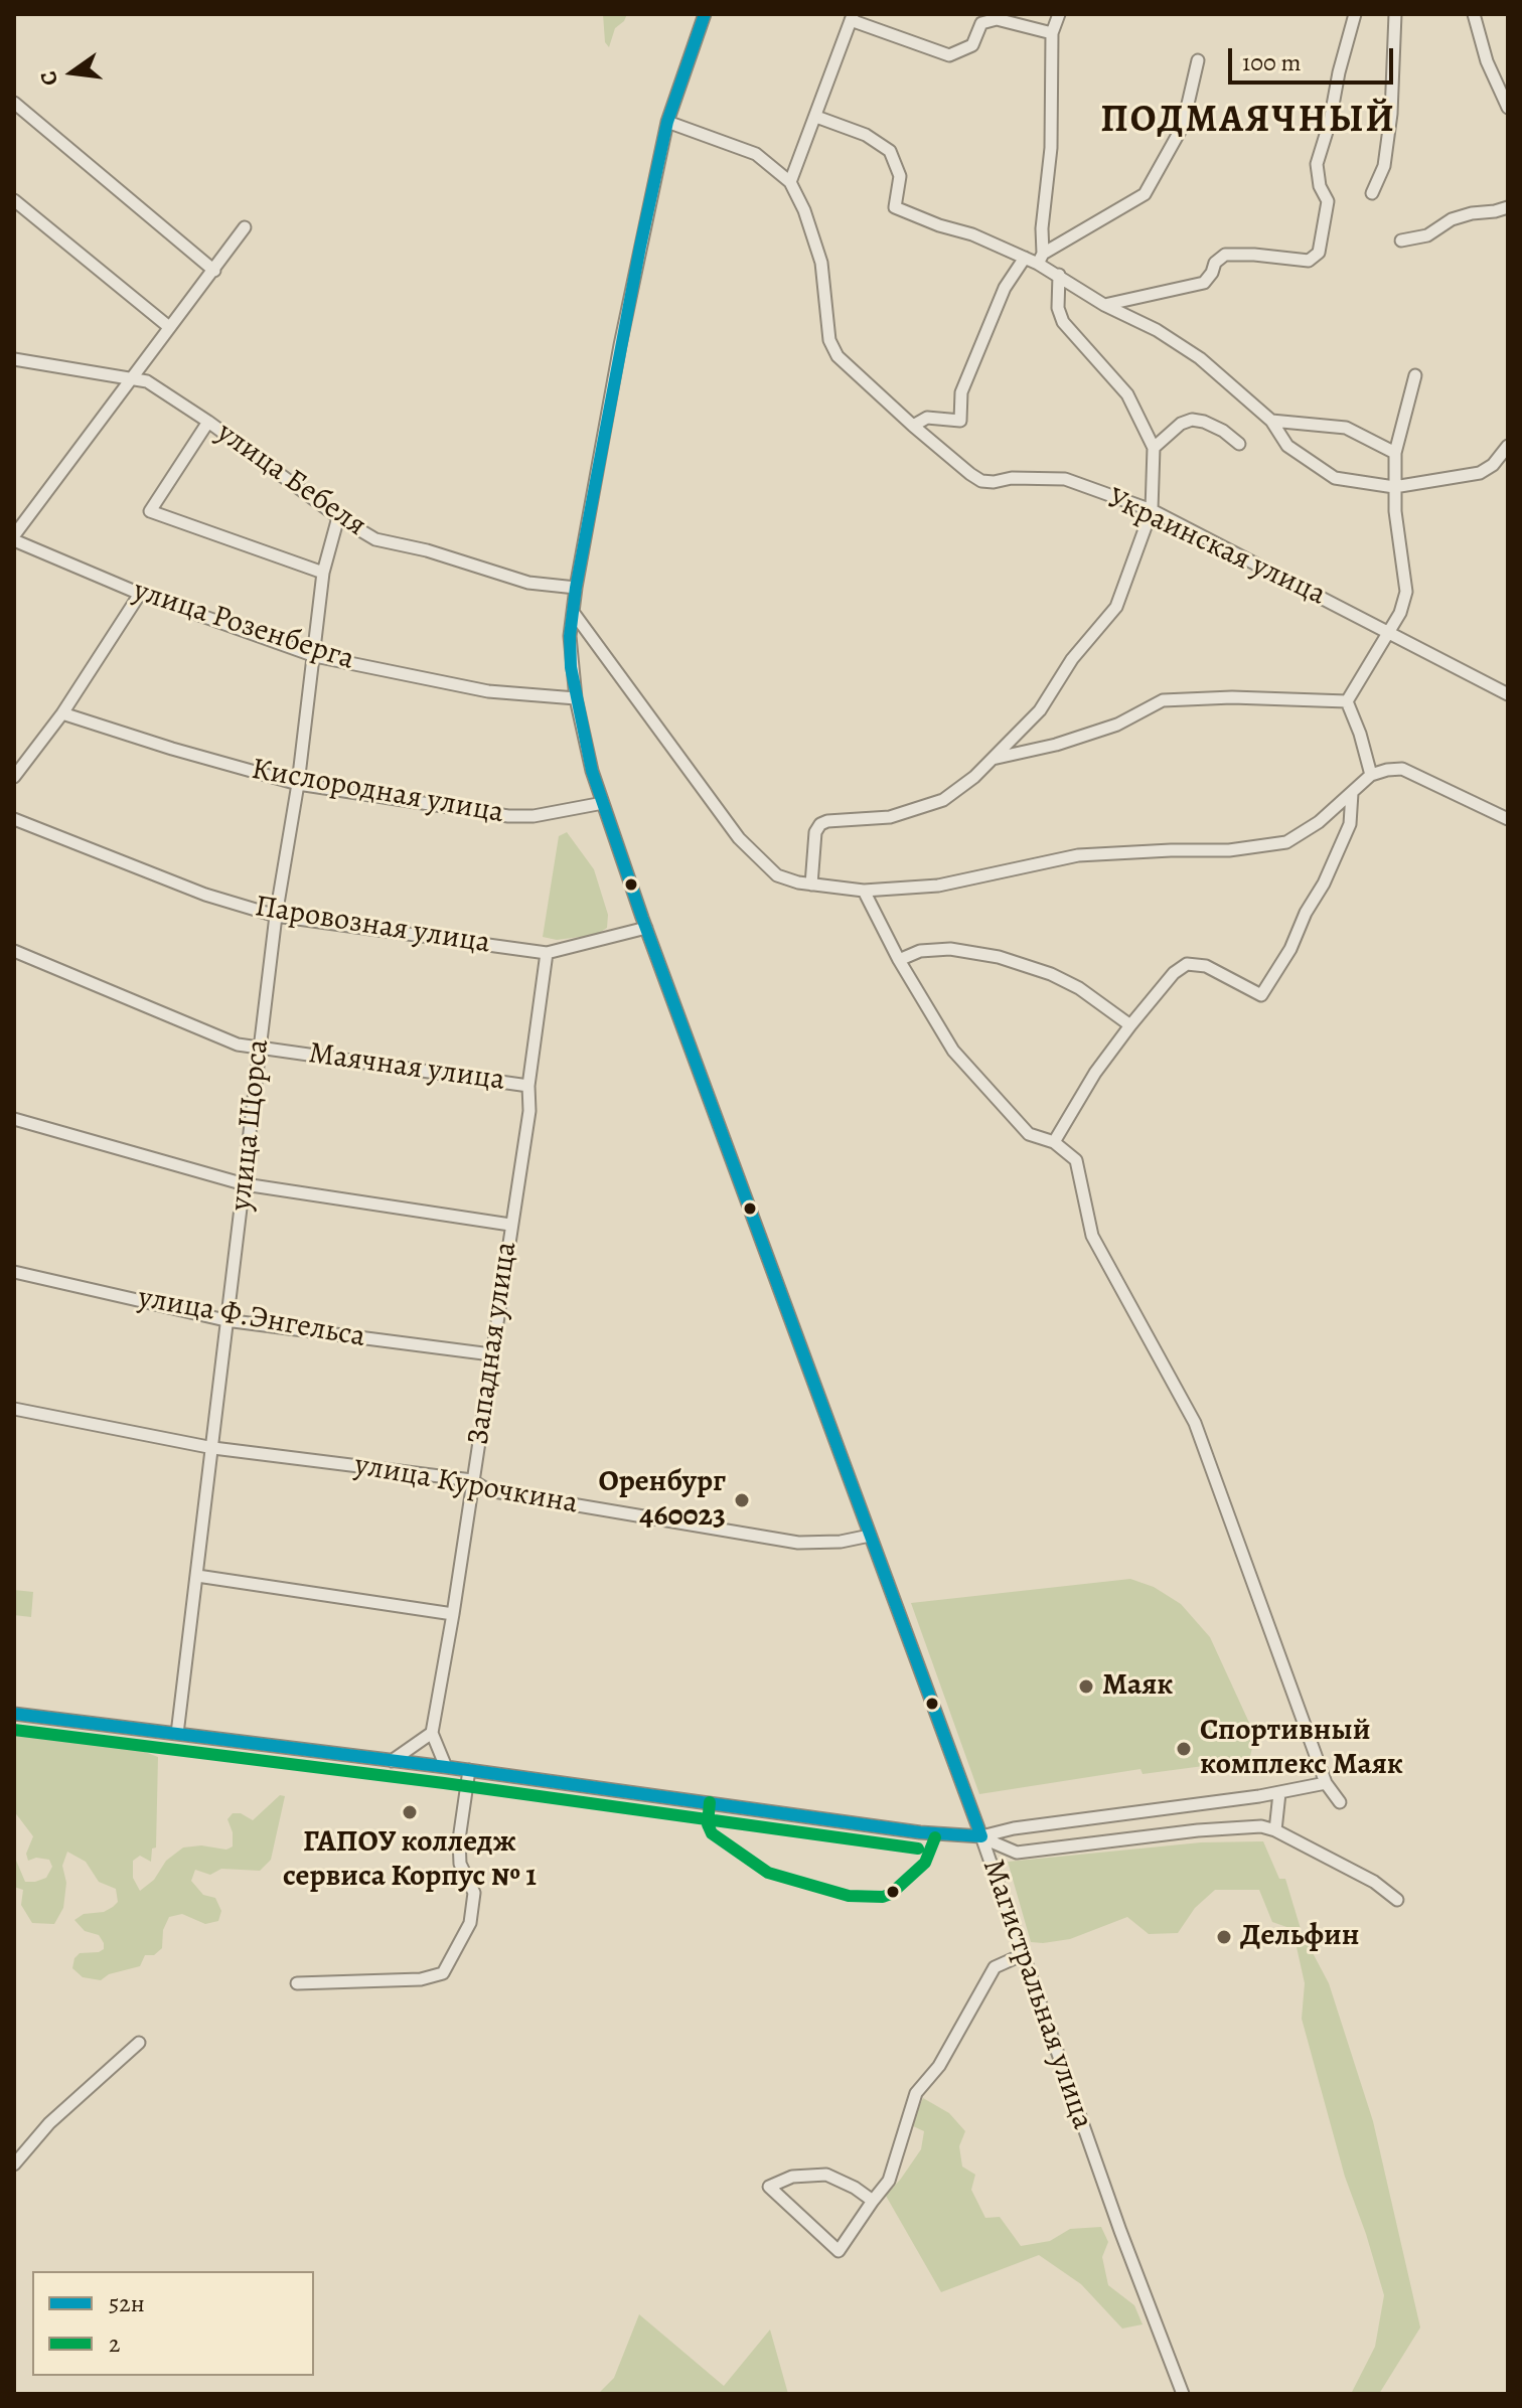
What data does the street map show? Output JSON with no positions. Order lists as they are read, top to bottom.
{
  "streets": {
    "street": [
      "улица Бебеля",
      "Украинская улица",
      "улица Розенберга",
      "Кислородная улица",
      "Паровозная улица",
      "Маячная улица",
      "улица Щорса",
      "улица Ф.Энгельса",
      "Западная улица",
      "улица Курочкина",
      "Магистральная улица"
    ]
  },
  "crossings": [
    ["улица Бебеля", "улица Щорса"],
    ["улица Бебеля", "Магистральная улица"],
    ["Украинская улица", "Магистральная улица"],
    ["улица Розенберга", "улица Щорса"],
    ["улица Розенберга", "Магистральная улица"],
    ["Кислородная улица", "улица Щорса"],
    ["Кислородная улица", "Магистральная улица"],
    ["Паровозная улица", "улица Щорса"],
    ["Паровозная улица", "Западная улица"],
    ["Паровозная улица", "Магистральная улица"],
    ["Маячная улица", "улица Щорса"],
    ["Маячная улица", "Западная улица"],
    ["улица Щорса", "улица Ф.Энгельса"],
    ["улица Щорса", "улица Курочкина"],
    ["улица Ф.Энгельса", "Западная улица"],
    ["Западная улица", "улица Курочкина"],
    ["улица Курочкина", "Магистральная улица"]
  ],
  "districts": ["ПОДМАЯЧНЫЙ"],
  "places": [
    "Оренбург 460023",
    "Маяк",
    "Спортивный комплекс Маяк",
    "ГАПОУ колледж сервиса Корпус № 1",
    "Дельфин"
  ],
  "lines": ["transit line 52н", "transit line 2"],
  "legend": ["52н", "2"],
  "scale_bar": "100 m",
  "north": "left"
}
